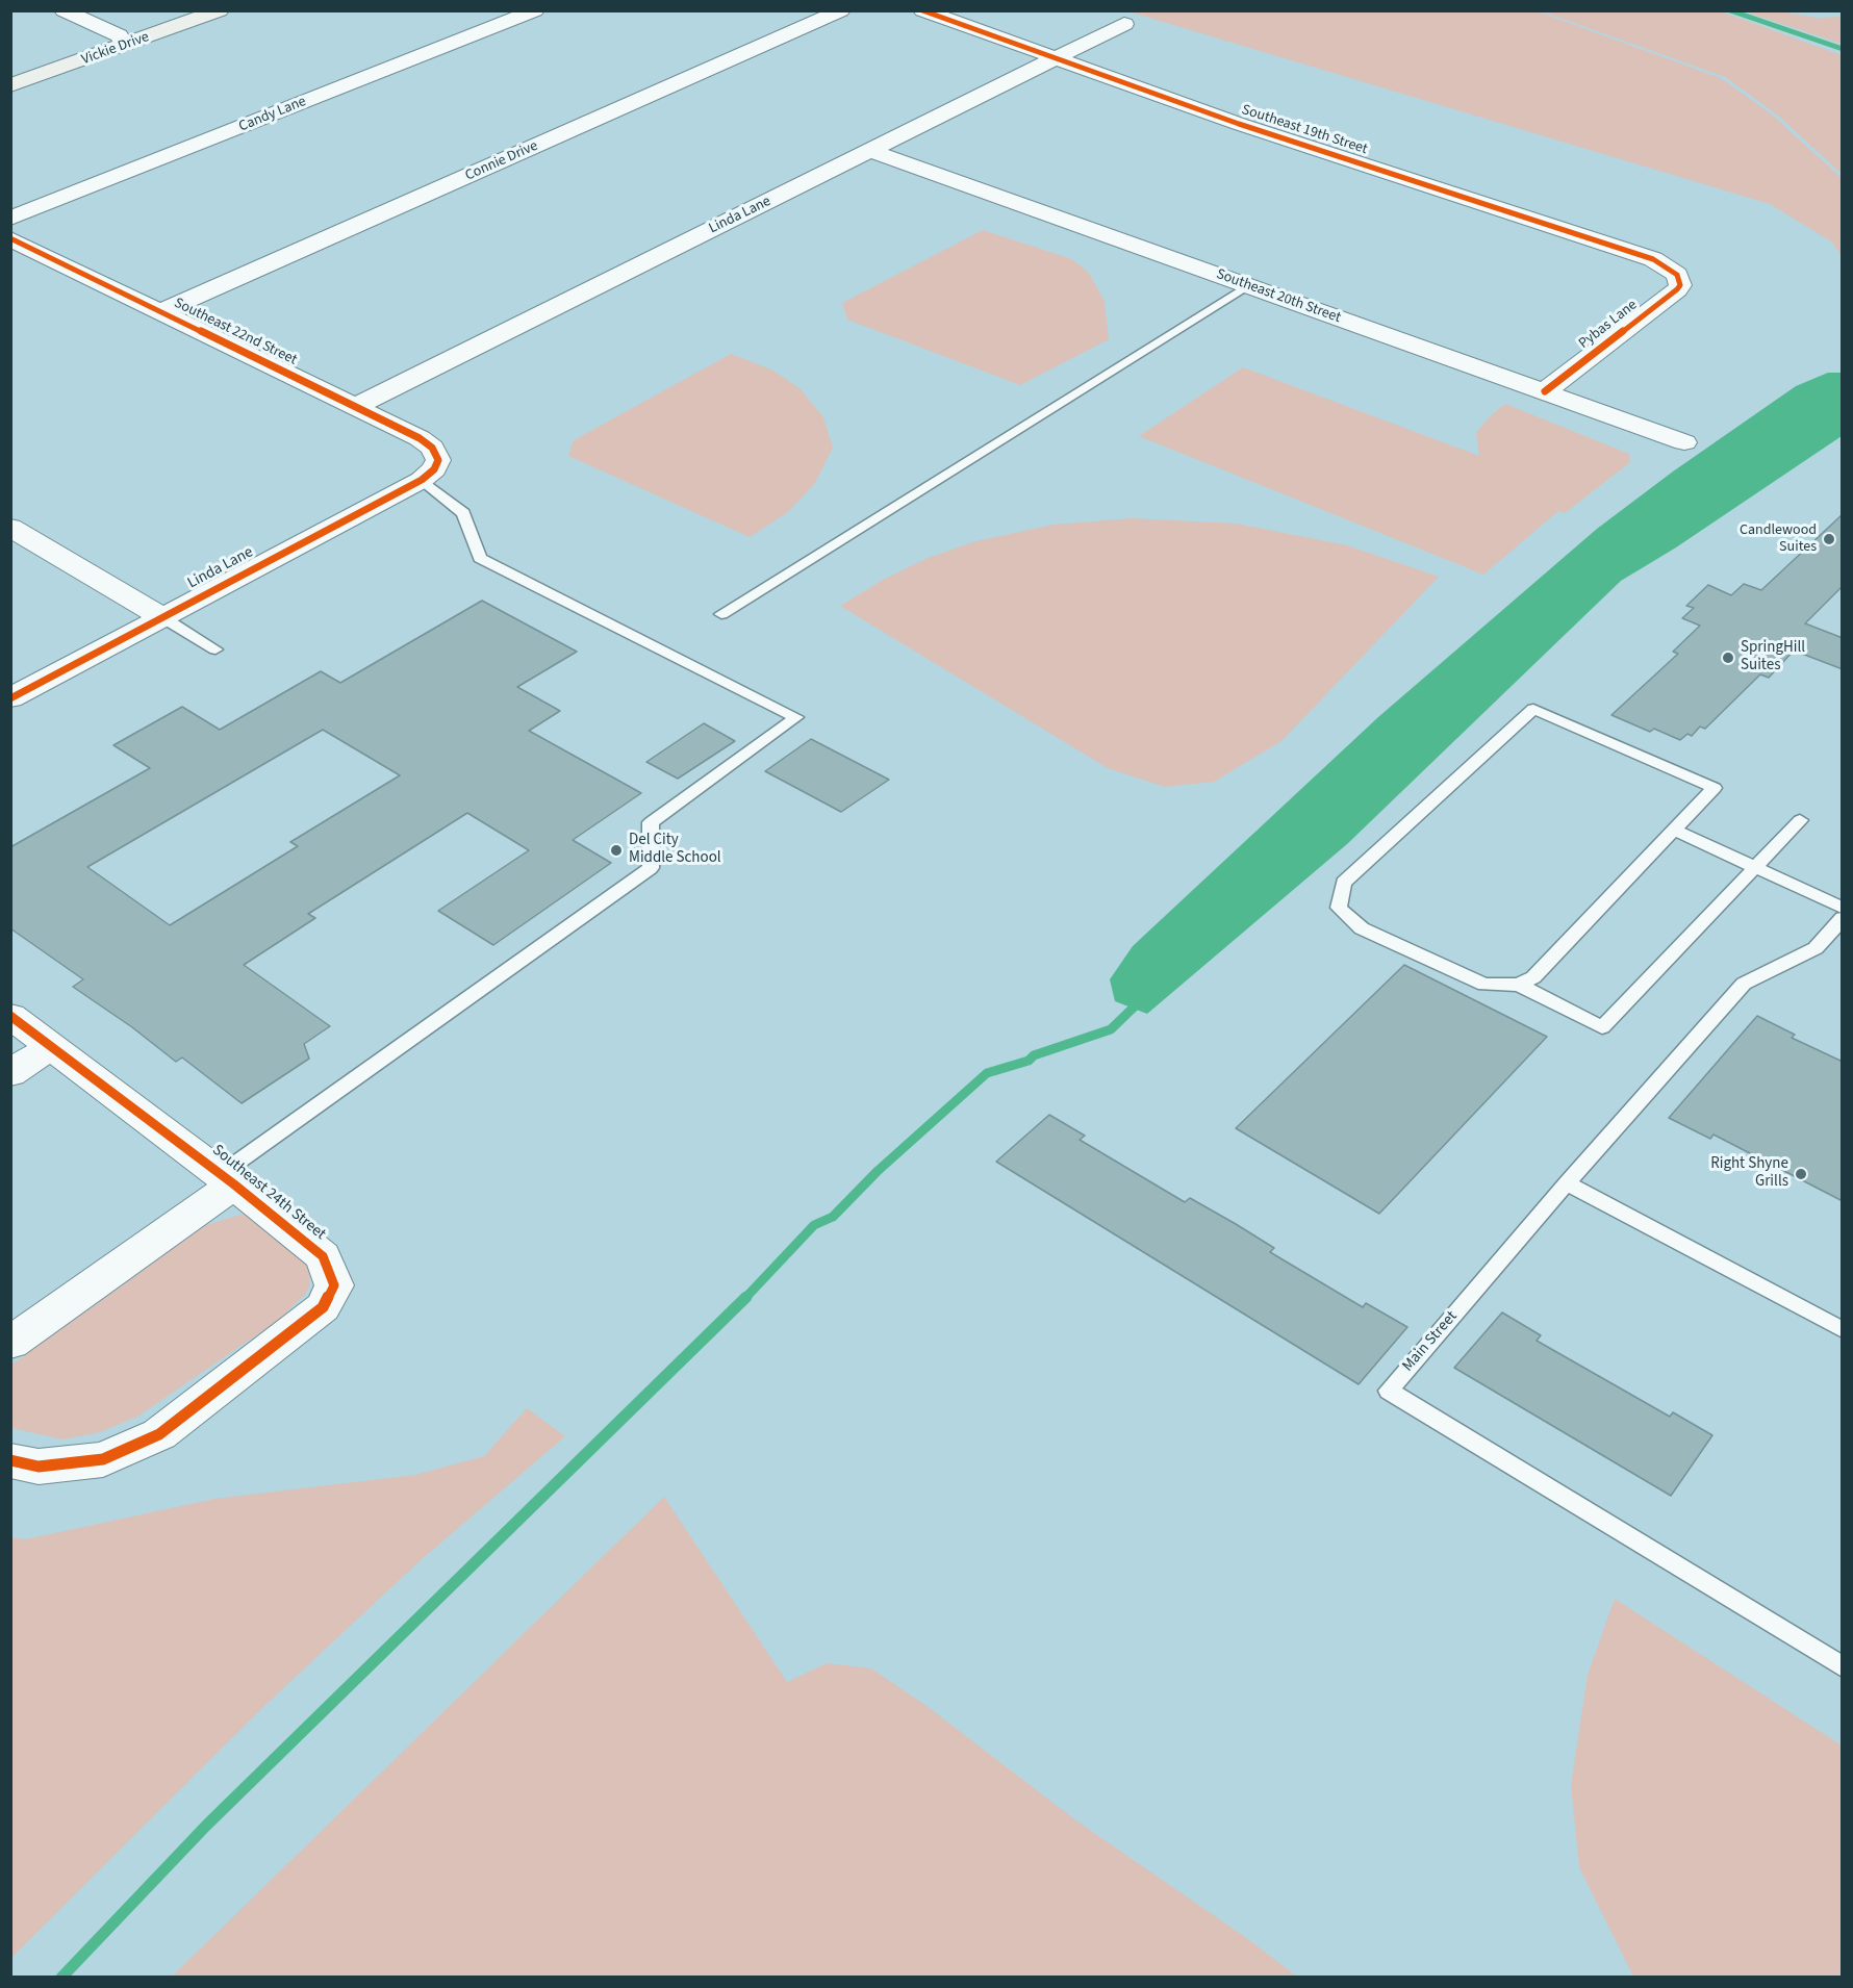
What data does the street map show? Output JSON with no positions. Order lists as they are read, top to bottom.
{
  "streets": {
    "street": [
      "Vickie Drive",
      "Candy Lane",
      "Southeast 19th Street",
      "Connie Drive",
      "Linda Lane",
      "Southeast 20th Street",
      "Pybas Lane",
      "Southeast 22nd Street",
      "Southeast 24th Street"
    ],
    "lane": ["Main Street"]
  },
  "crossings": [
    ["Southeast 19th Street", "Linda Lane"],
    ["Southeast 19th Street", "Pybas Lane"],
    ["Connie Drive", "Southeast 22nd Street"],
    ["Linda Lane", "Southeast 20th Street"],
    ["Linda Lane", "Southeast 22nd Street"],
    ["Southeast 20th Street", "Pybas Lane"]
  ],
  "places": [
    "Candlewood Suites",
    "SpringHill Suites",
    "Del City Middle School",
    "Right Shyne Grills"
  ]
}
